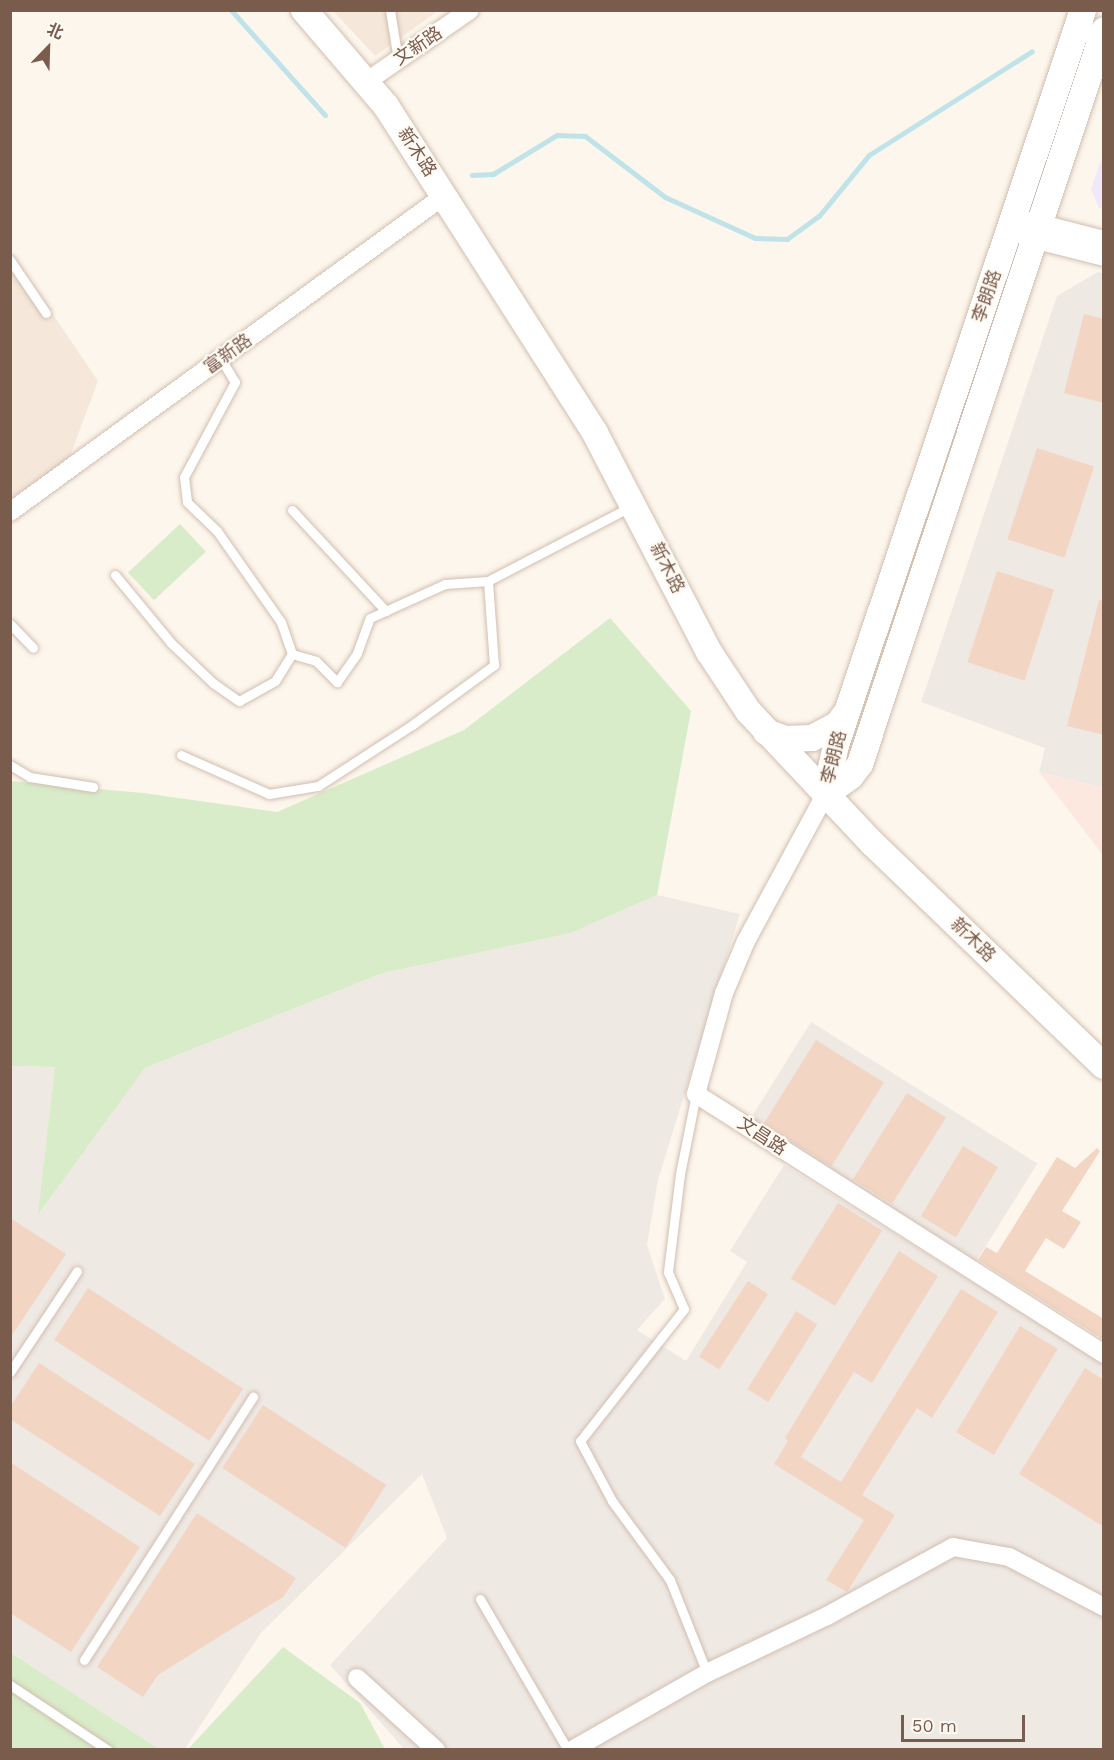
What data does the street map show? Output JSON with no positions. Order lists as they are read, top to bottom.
{
  "streets": {
    "street": [
      "文新路",
      "新木路",
      "李朗路",
      "富新路",
      "文昌路"
    ]
  },
  "crossings": [
    ["文新路", "新木路"],
    ["新木路", "李朗路"],
    ["新木路", "富新路"]
  ],
  "scale_bar": "50 m",
  "north": "top right"
}
